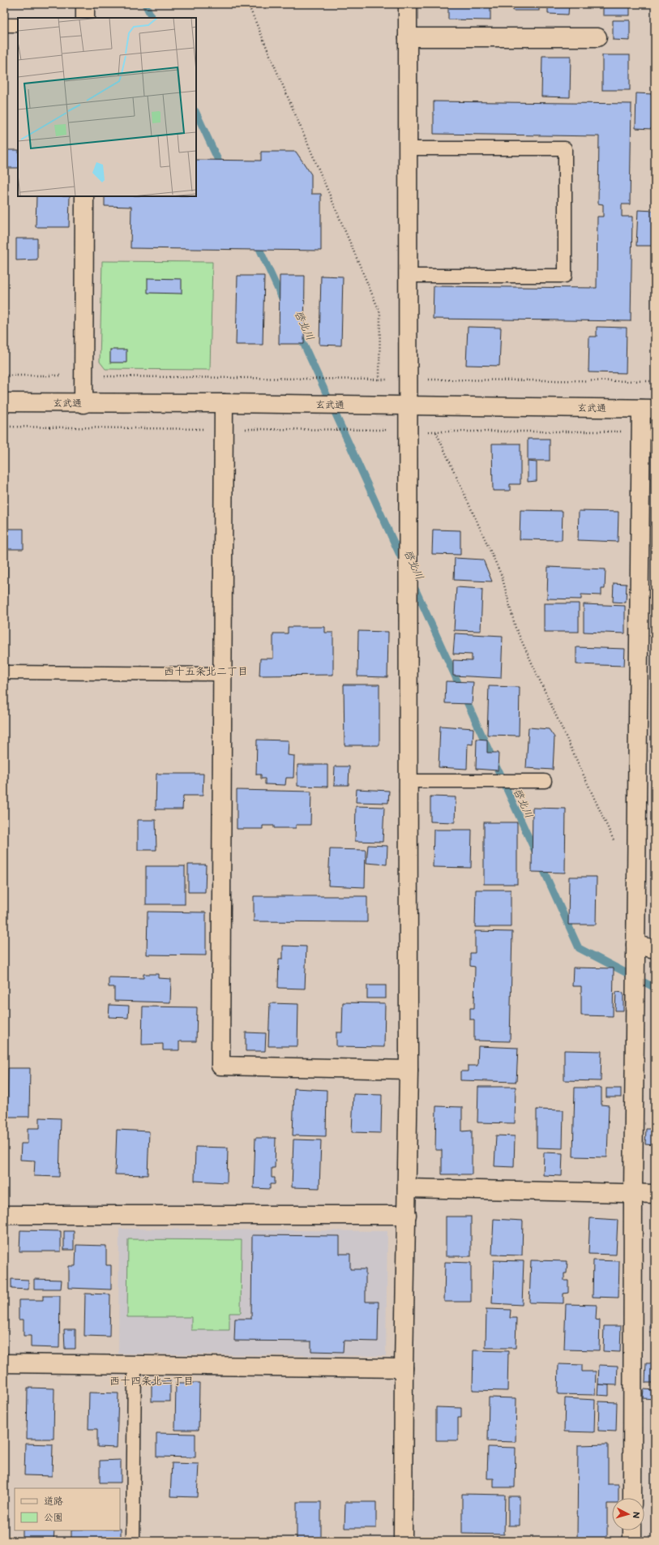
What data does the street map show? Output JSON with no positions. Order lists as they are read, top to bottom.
{
  "streets": {
    "street": ["玄武通"]
  },
  "districts": ["西十五条北二丁目", "西十四条北二丁目"],
  "water": ["啓北川"],
  "legend": ["道路", "公園"],
  "north": "right"
}
